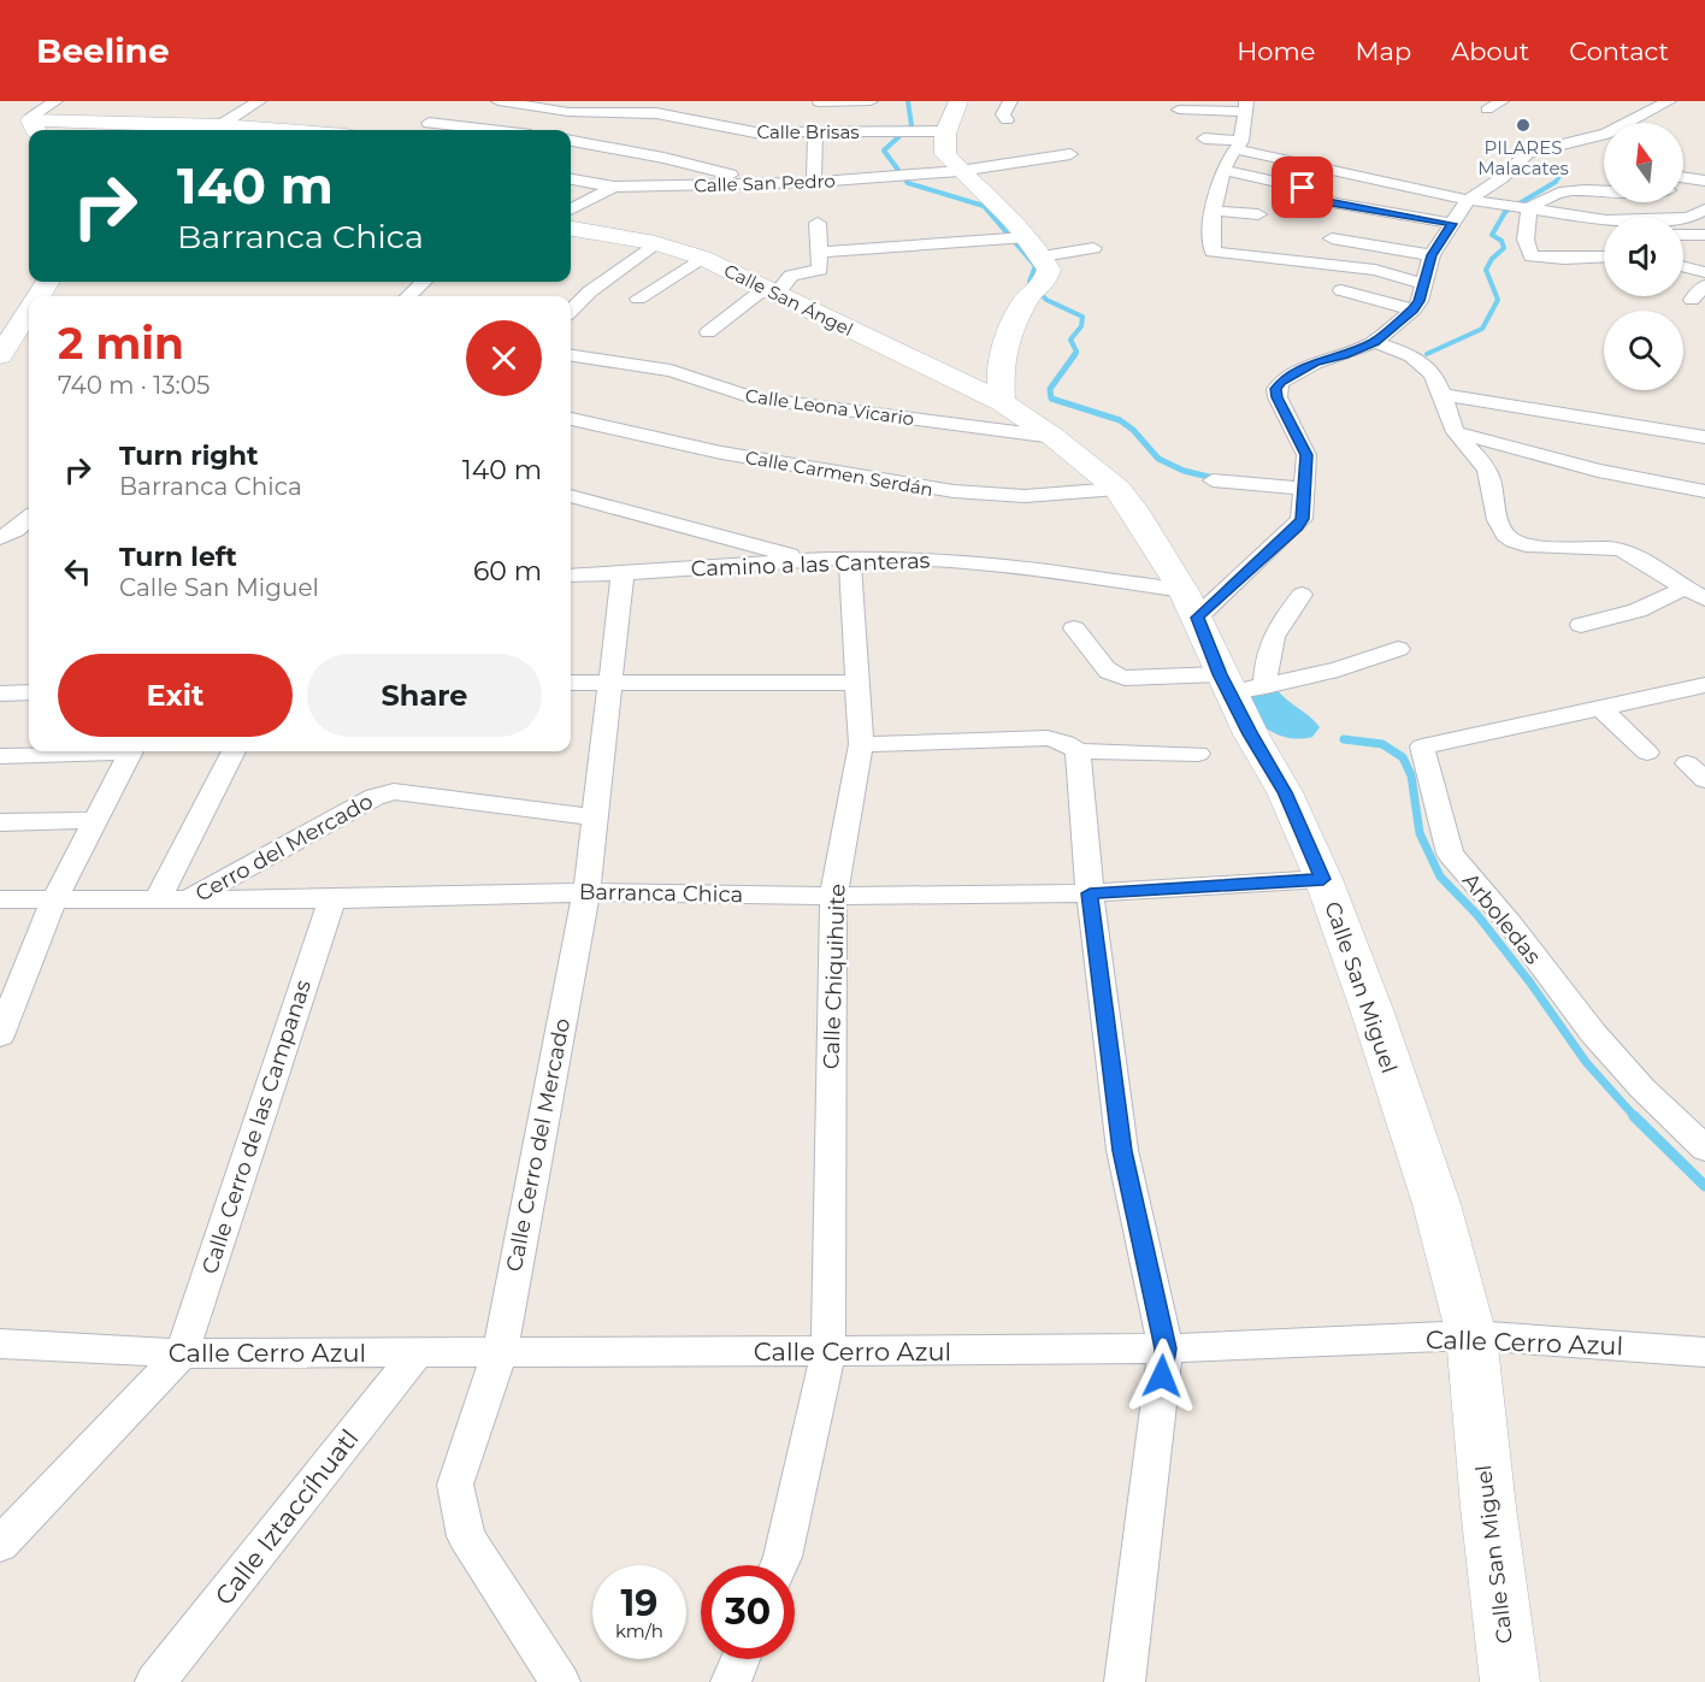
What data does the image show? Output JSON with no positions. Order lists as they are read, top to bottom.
{
  "streets": {
    "street": [
      "Calle Brisas",
      "Calle San Pedro",
      "Calle San Ángel",
      "Calle Leona Vicario",
      "Calle Carmen Serdán",
      "Camino a las Canteras",
      "Cerro del Mercado",
      "Barranca Chica",
      "Arboledas",
      "Calle Chiquihuite",
      "Calle San Miguel",
      "Calle Cerro de las Campanas",
      "Calle Cerro del Mercado",
      "Calle Cerro Azul",
      "Calle Iztaccíhuatl"
    ]
  },
  "crossings": [
    ["Calle San Ángel", "Calle San Miguel"],
    ["Calle Leona Vicario", "Calle San Miguel"],
    ["Calle Carmen Serdán", "Calle San Miguel"],
    ["Camino a las Canteras", "Calle Chiquihuite"],
    ["Camino a las Canteras", "Calle San Miguel"],
    ["Camino a las Canteras", "Calle Cerro del Mercado"],
    ["Cerro del Mercado", "Barranca Chica"],
    ["Cerro del Mercado", "Calle Cerro del Mercado"],
    ["Barranca Chica", "Calle Chiquihuite"],
    ["Barranca Chica", "Calle San Miguel"],
    ["Barranca Chica", "Calle Cerro de las Campanas"],
    ["Barranca Chica", "Calle Cerro del Mercado"],
    ["Calle Chiquihuite", "Calle Cerro Azul"],
    ["Calle San Miguel", "Calle Cerro Azul"],
    ["Calle Cerro de las Campanas", "Calle Cerro Azul"],
    ["Calle Cerro del Mercado", "Calle Cerro Azul"],
    ["Calle Cerro Azul", "Calle Iztaccíhuatl"]
  ],
  "places": ["PILARES Malacates"],
  "north": "top",
  "page": {
    "header": "Beeline",
    "nav": [
      "Home",
      "Map",
      "About",
      "Contact"
    ],
    "turn": ["140 m", "Barranca Chica"],
    "heading": ["2 min", "740 m · 13:05"],
    "list": [
      {
        "name": "Turn right",
        "note": "Barranca Chica",
        "value": "140 m"
      },
      {
        "name": "Turn left",
        "note": "Calle San Miguel",
        "value": "60 m"
      }
    ],
    "buttons": ["Exit", "Share"],
    "speed": "19 km/h",
    "limit": "30"
  }
}
